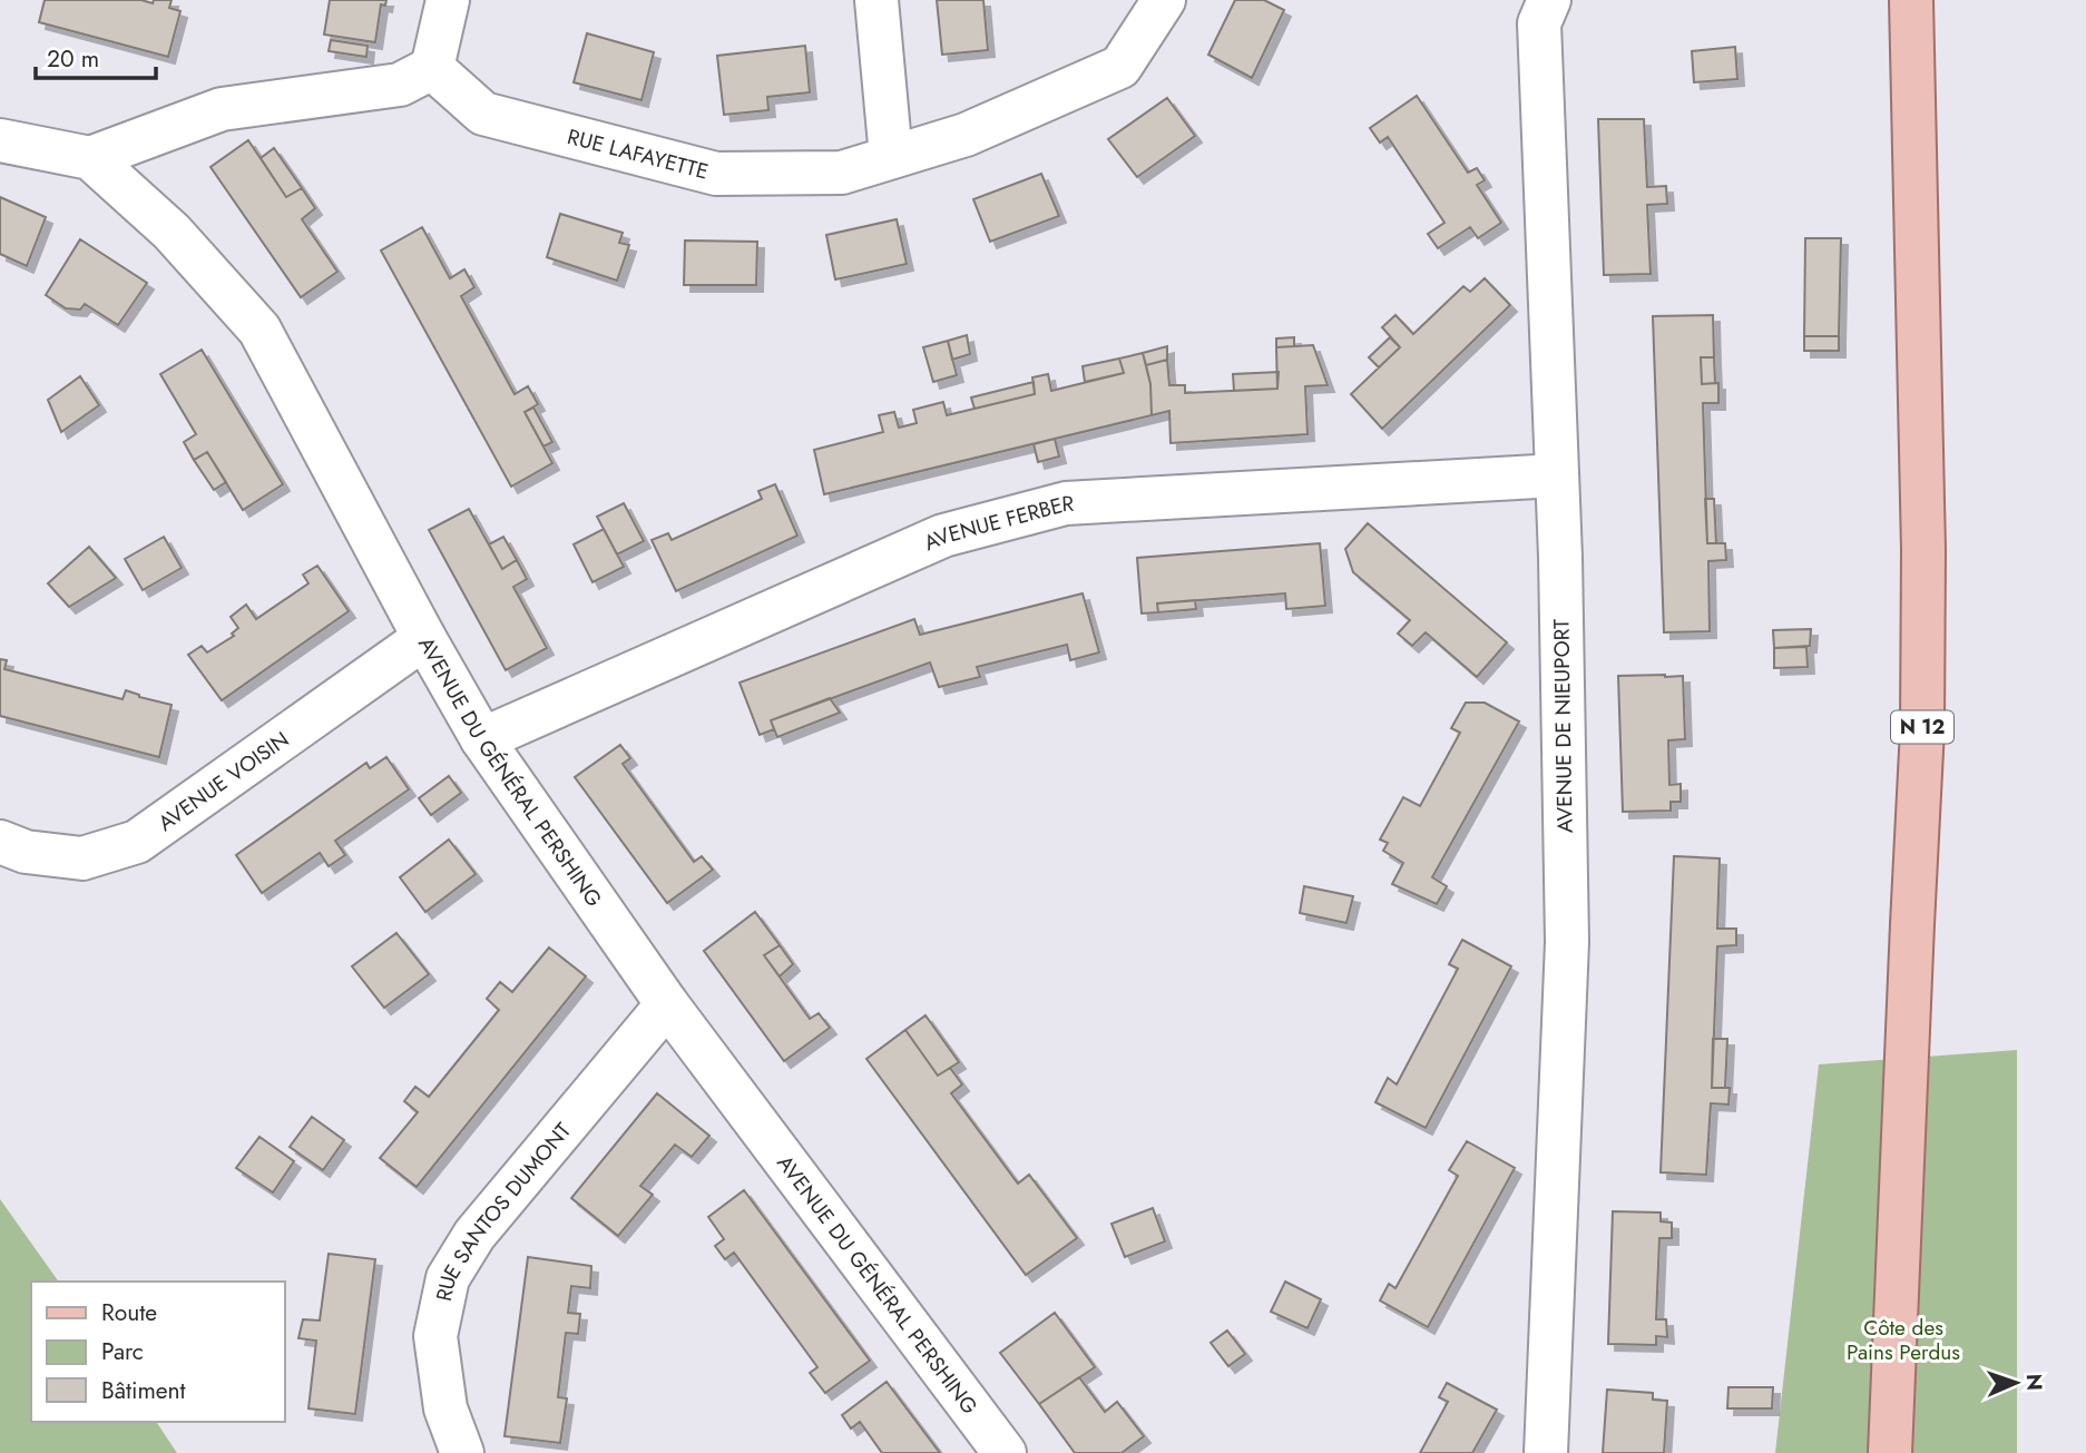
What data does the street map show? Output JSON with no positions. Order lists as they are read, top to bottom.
{
  "streets": {
    "main road": ["N 12"],
    "street": [
      "RUE LAFAYETTE",
      "AVENUE FERBER",
      "AVENUE DE NIEUPORT",
      "AVENUE DU GÉNÉRAL PERSHING",
      "AVENUE VOISIN",
      "RUE SANTOS DUMONT"
    ]
  },
  "crossings": [
    ["AVENUE FERBER", "AVENUE DE NIEUPORT"],
    ["AVENUE FERBER", "AVENUE DU GÉNÉRAL PERSHING"],
    ["AVENUE DU GÉNÉRAL PERSHING", "AVENUE VOISIN"],
    ["AVENUE DU GÉNÉRAL PERSHING", "RUE SANTOS DUMONT"]
  ],
  "parks": ["Côte des Pains Perdus"],
  "legend": ["Route", "Parc", "Bâtiment"],
  "scale_bar": "20 m",
  "north": "right"
}
